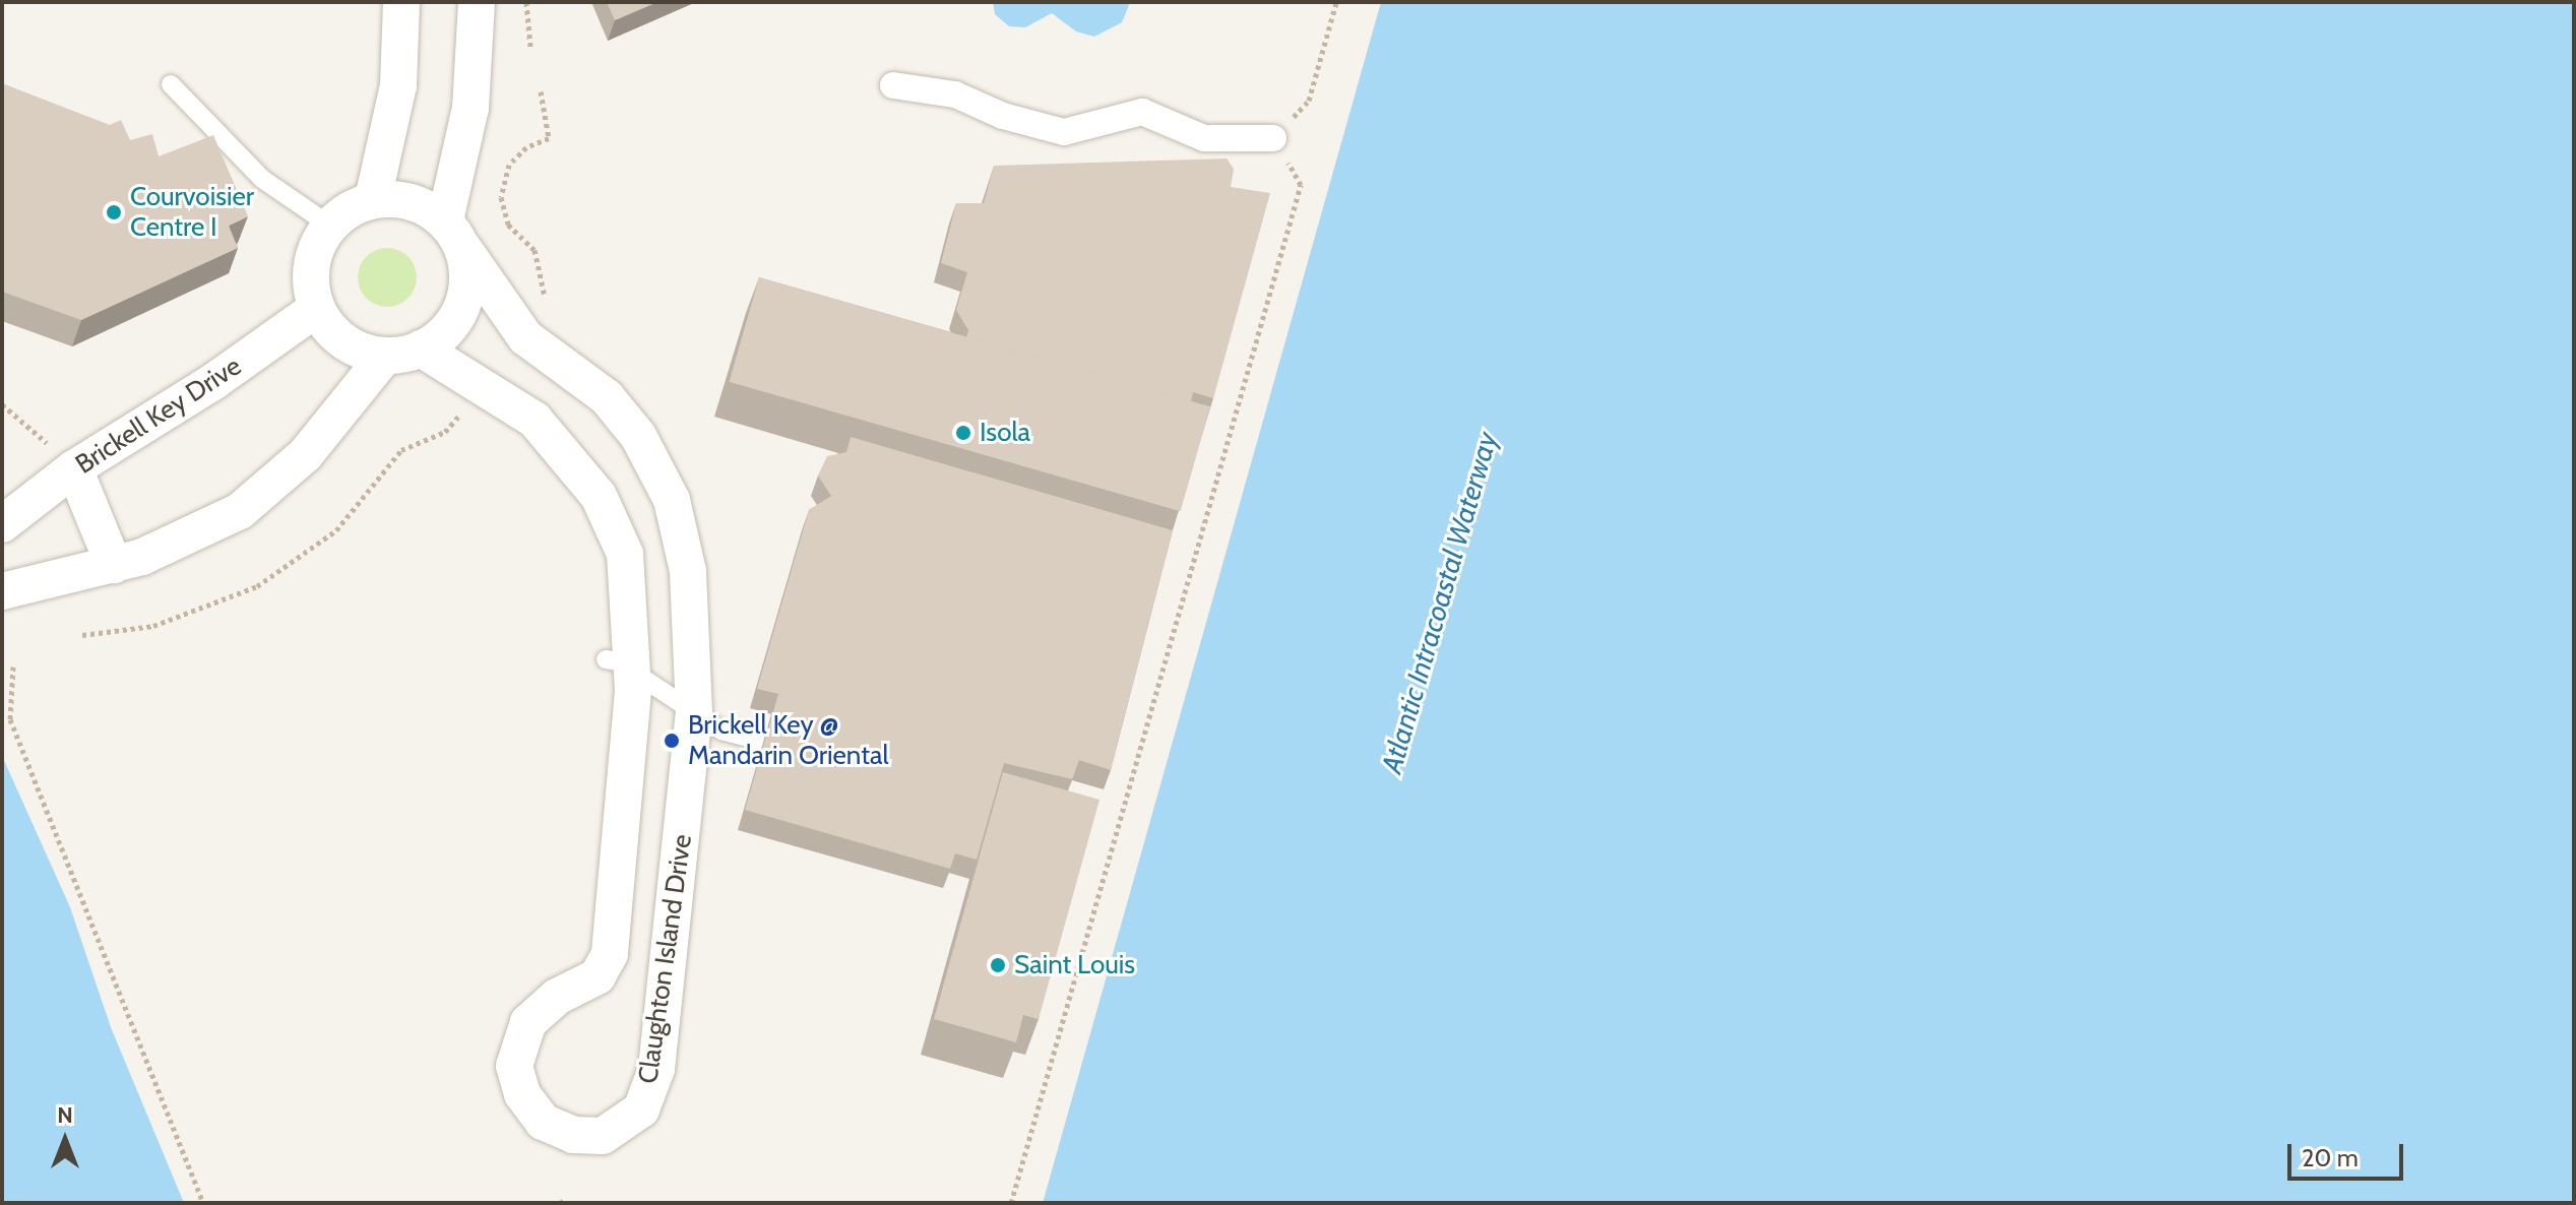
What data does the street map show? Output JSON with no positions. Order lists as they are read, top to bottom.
{
  "streets": {
    "street": ["Brickell Key Drive", "Claughton Island Drive"]
  },
  "crossings": [
    ["Brickell Key Drive", "Claughton Island Drive"]
  ],
  "water": ["Atlantic Intracoastal Waterway"],
  "places": [
    "Courvoisier Centre I",
    "Isola",
    "Brickell Key @ Mandarin Oriental",
    "Saint Louis"
  ],
  "scale_bar": "20 m",
  "north": "top"
}
